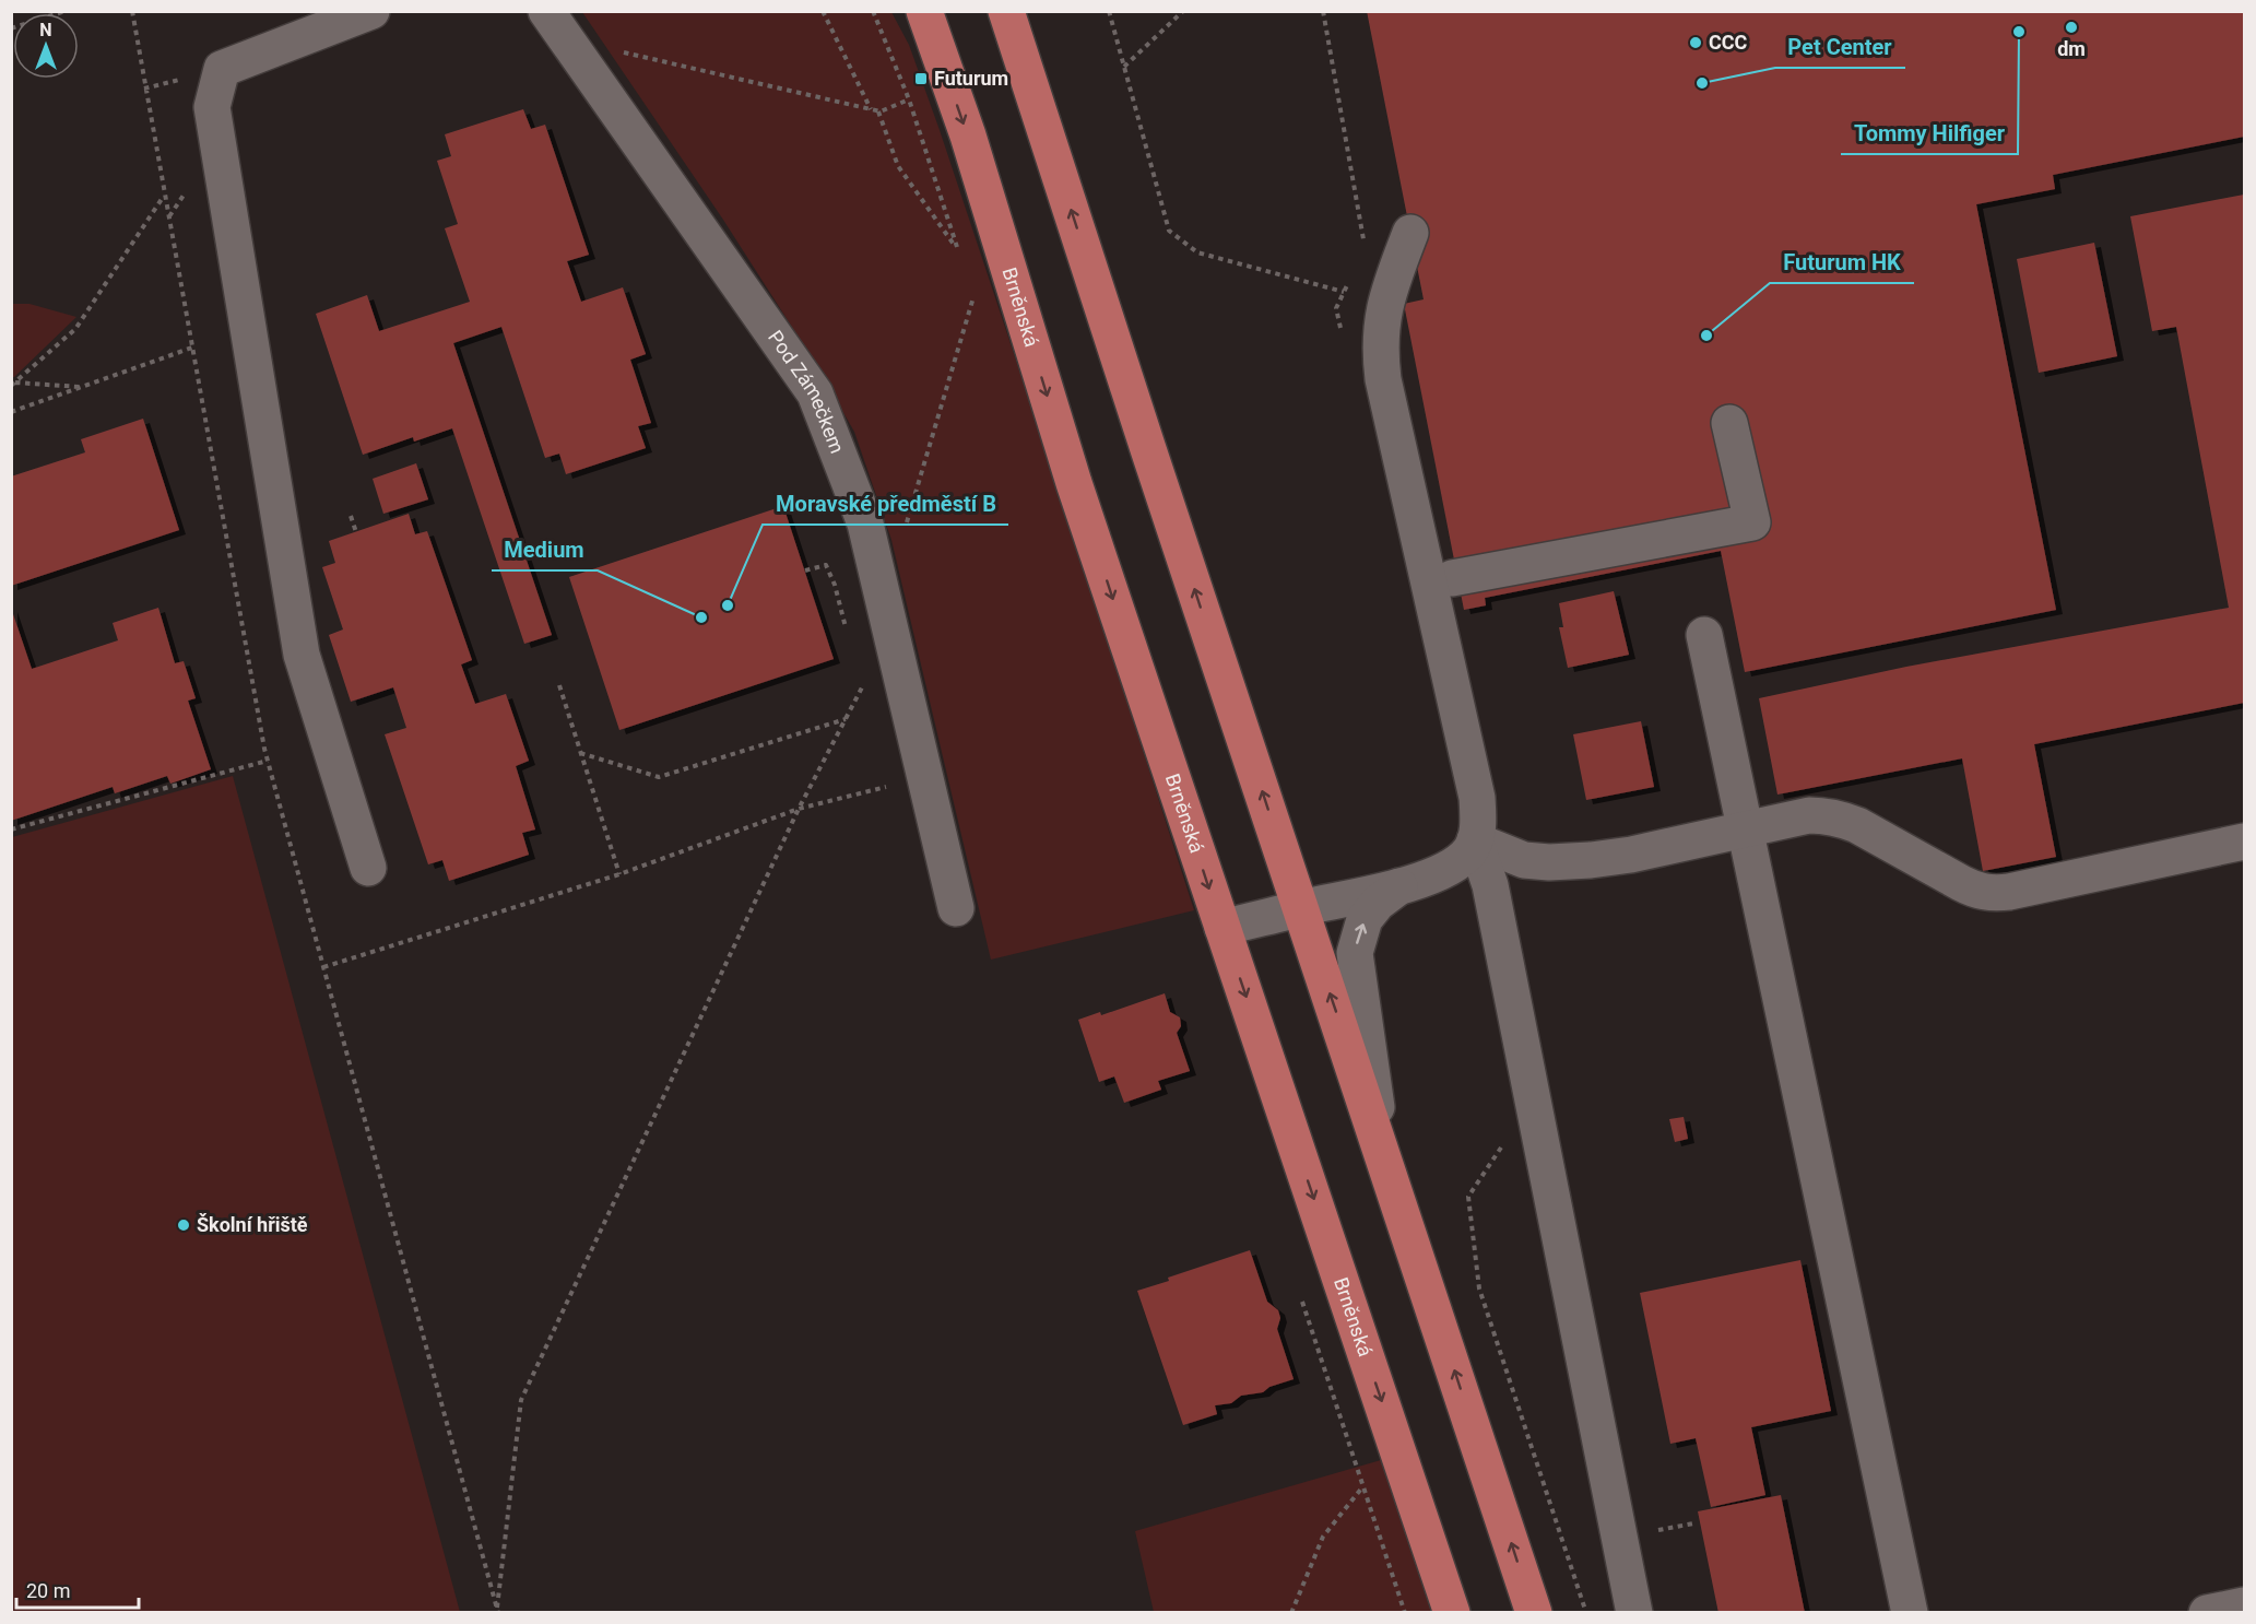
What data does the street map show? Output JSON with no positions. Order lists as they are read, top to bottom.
{
  "streets": {
    "main road": ["Brněnská"],
    "street": ["Pod Zámečkem"]
  },
  "places": {
    "other": [
      "dm",
      "Tommy Hilfiger",
      "CCC",
      "Pet Center",
      "Futurum HK",
      "Moravské předměstí B",
      "Medium",
      "Školní hřiště"
    ],
    "transit": ["Futurum"]
  },
  "scale_bar": "20 m",
  "north": "top"
}
